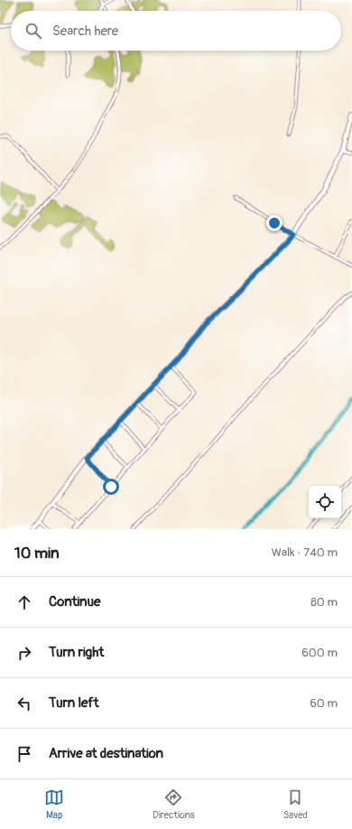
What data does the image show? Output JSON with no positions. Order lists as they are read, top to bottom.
{
  "page": {
    "search": "Search here",
    "heading": ["10 min", "Walk · 740 m"],
    "list": [
      ["Continue", "80 m"],
      ["Turn right", "600 m"],
      ["Turn left", "60 m"],
      "Arrive at destination"
    ],
    "nav": ["Map", "Directions", "Saved"]
  }
}
